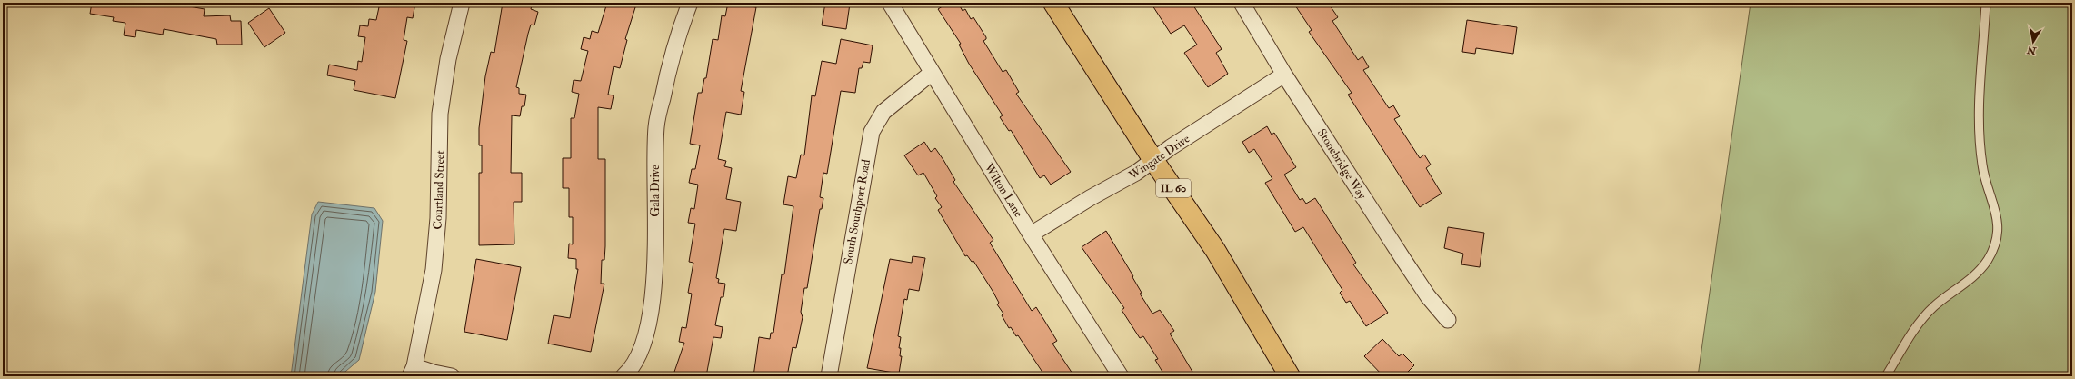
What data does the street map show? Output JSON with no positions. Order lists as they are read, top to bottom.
{
  "streets": {
    "main road": ["IL 60"],
    "street": [
      "Wingate Drive",
      "Stonebridge Way",
      "Courtland Street",
      "Wilton Lane",
      "Gala Drive",
      "South Southport Road"
    ]
  },
  "crossings": [
    ["Wingate Drive", "Stonebridge Way"],
    ["Wingate Drive", "IL 60"],
    ["Wingate Drive", "Wilton Lane"],
    ["Wilton Lane", "South Southport Road"]
  ],
  "north": "bottom"
}
